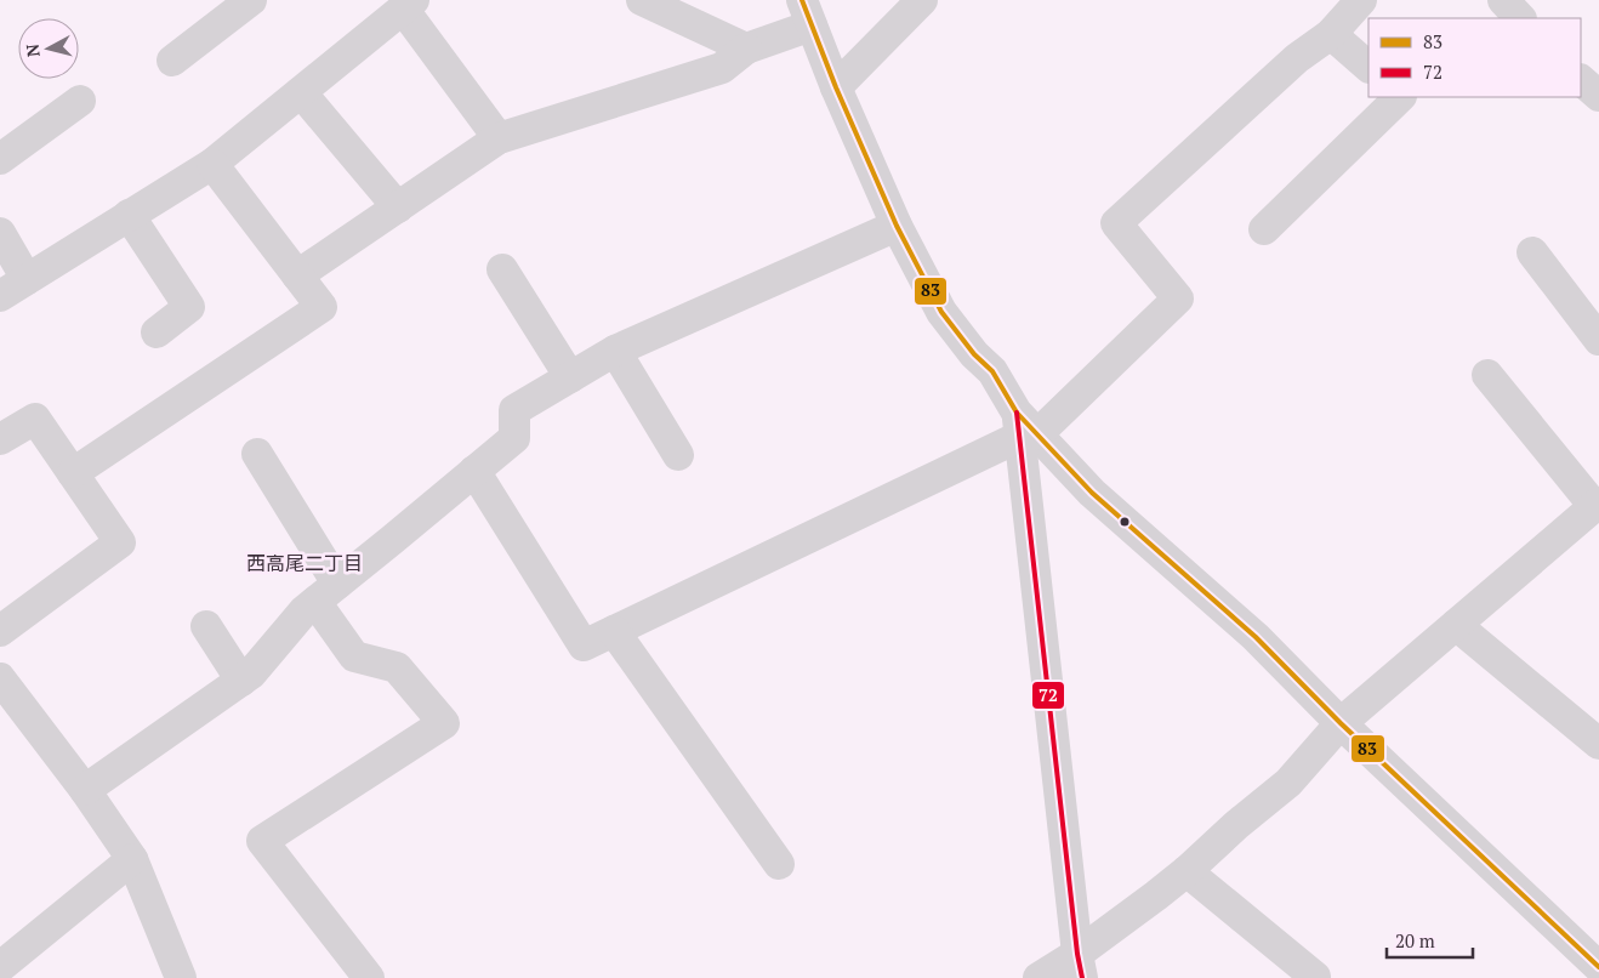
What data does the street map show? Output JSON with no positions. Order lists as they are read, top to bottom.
{
  "districts": ["西高尾二丁目"],
  "lines": ["transit line 83", "transit line 72"],
  "legend": ["83", "72"],
  "scale_bar": "20 m",
  "north": "left"
}
